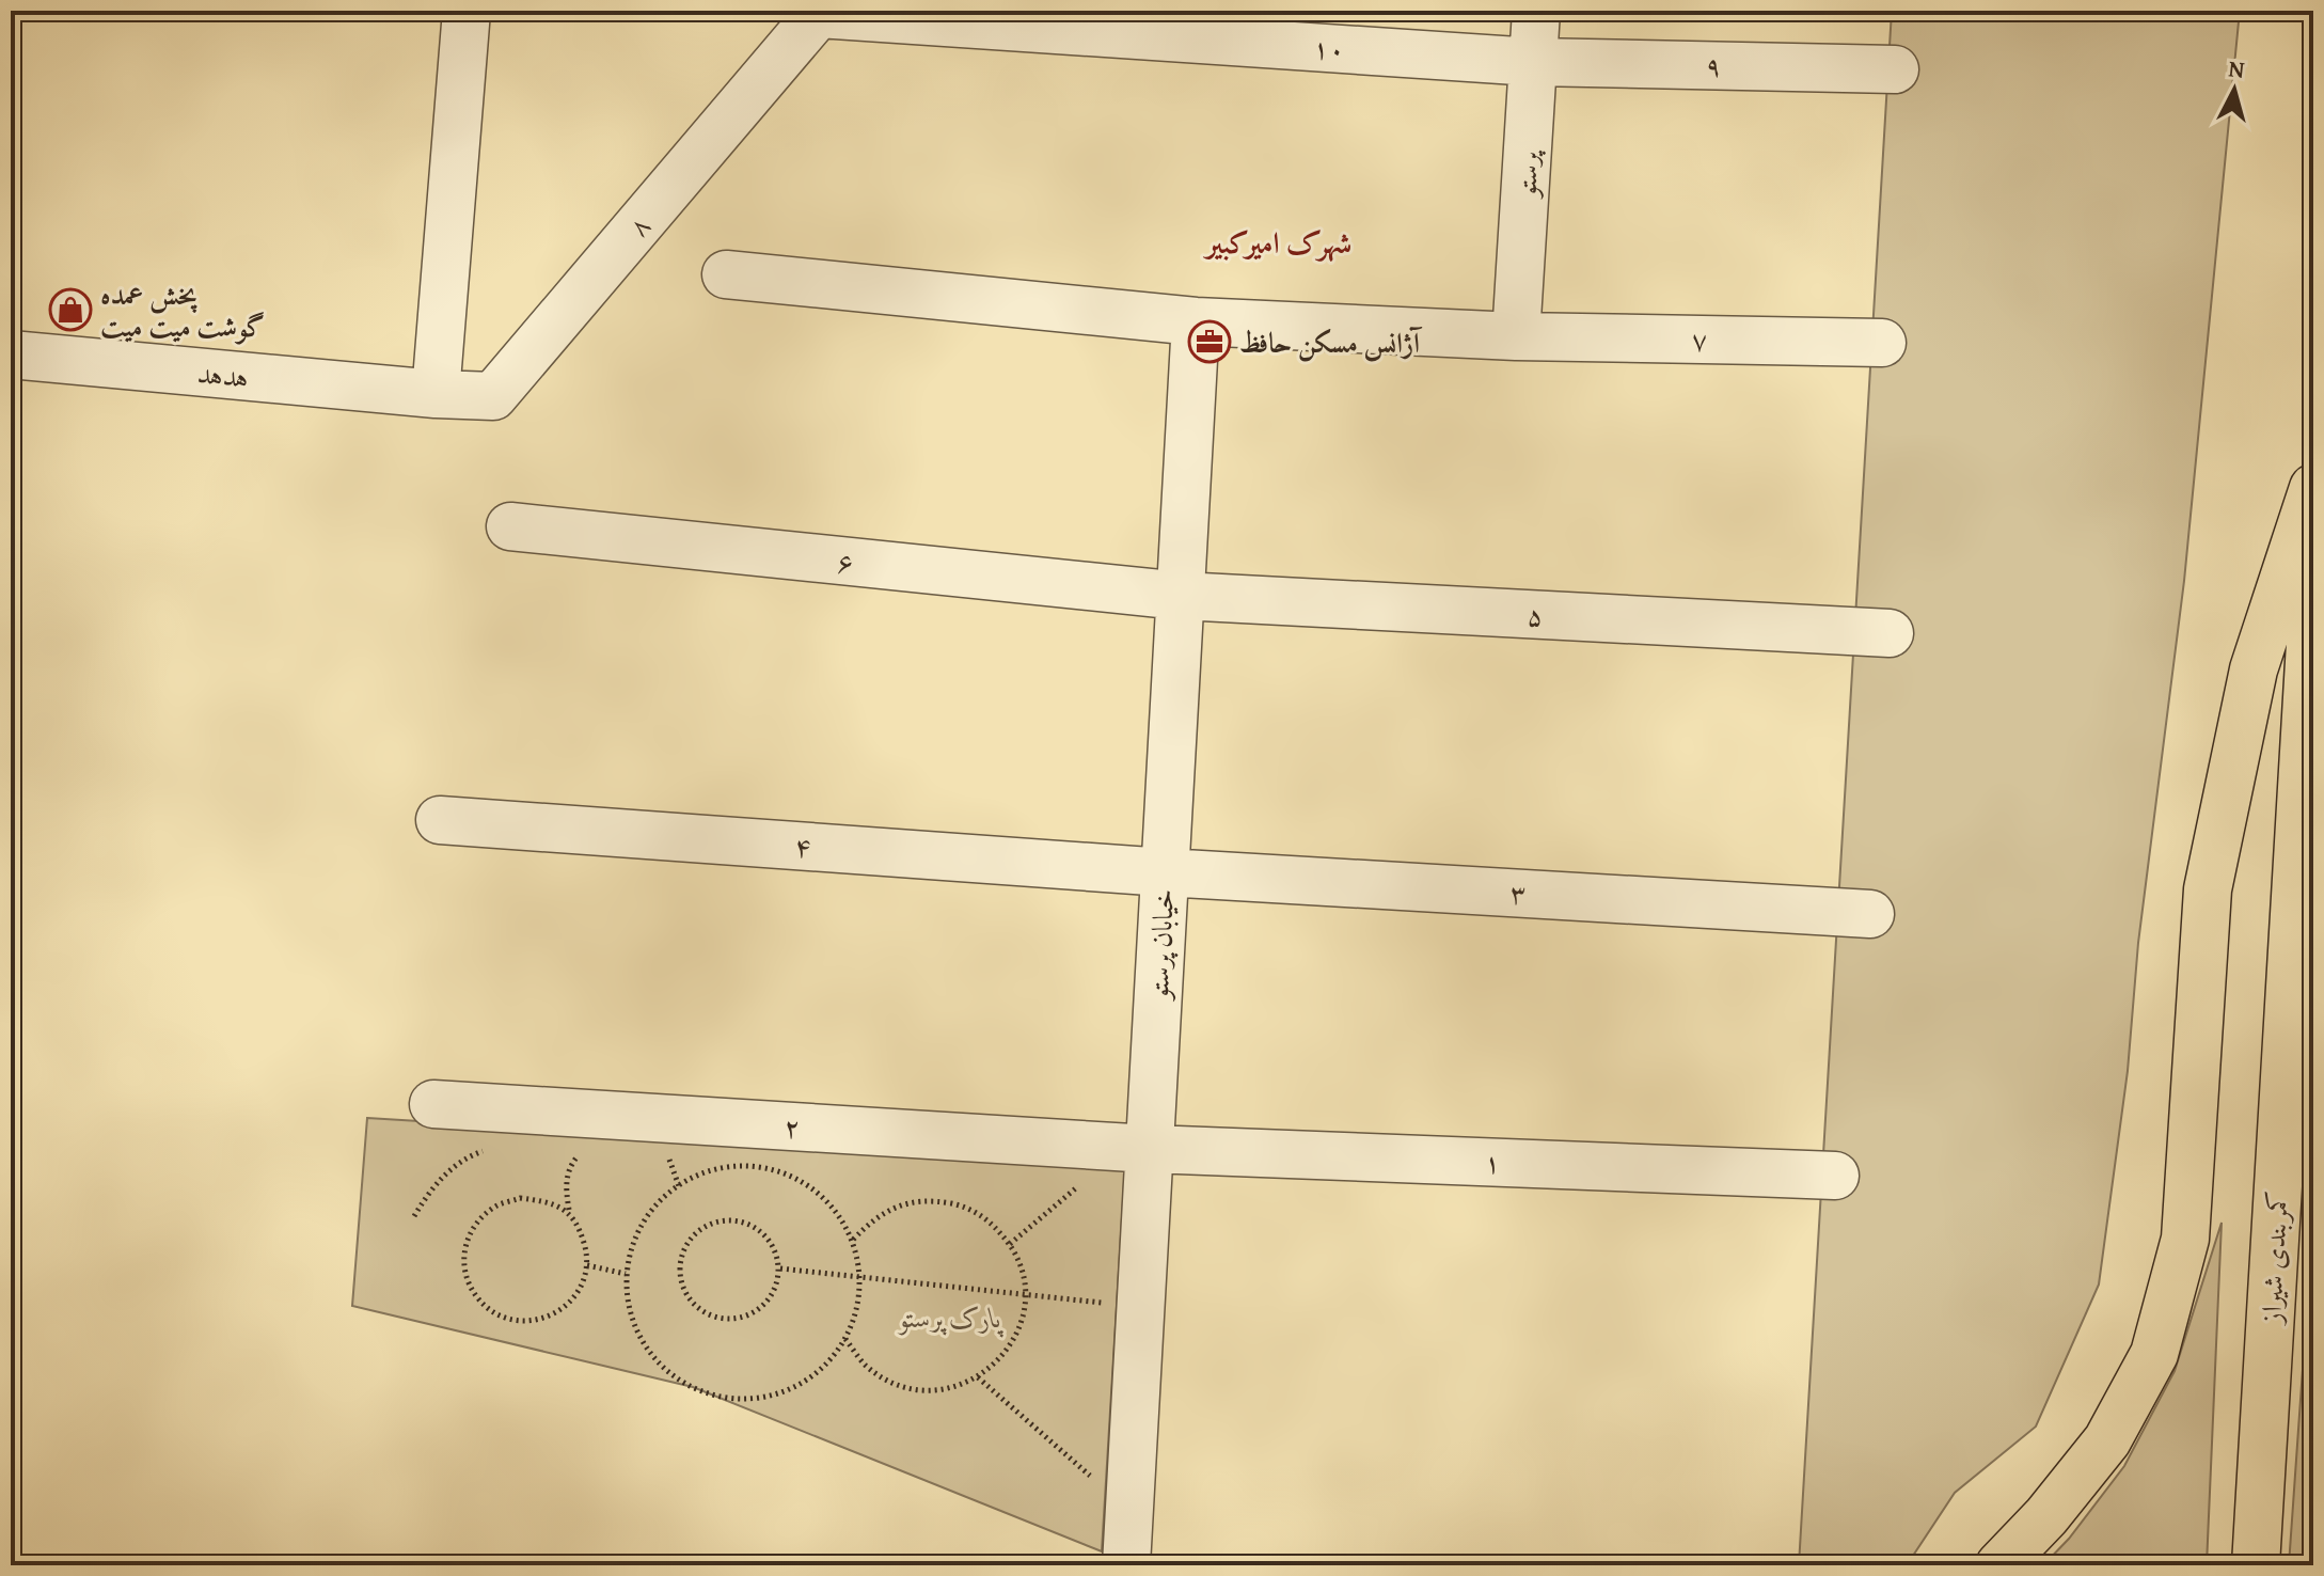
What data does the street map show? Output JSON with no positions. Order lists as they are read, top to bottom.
{
  "streets": {
    "highway": ["کمربندی شیراز"],
    "street": [
      "۱۰",
      "۹",
      "پرستو",
      "۸",
      "۷",
      "هدهد",
      "۶",
      "۵",
      "۴",
      "۳",
      "خیابان پرستو",
      "۲",
      "۱"
    ]
  },
  "crossings": [
    ["۱۰", "۹"],
    ["۱۰", "پرستو"],
    ["۱۰", "۸"],
    ["۹", "پرستو"],
    ["پرستو", "۷"],
    ["۸", "هدهد"],
    ["۷", "خیابان پرستو"],
    ["۶", "۵"],
    ["۶", "خیابان پرستو"],
    ["۵", "خیابان پرستو"],
    ["۴", "۳"],
    ["۴", "خیابان پرستو"],
    ["۳", "خیابان پرستو"],
    ["خیابان پرستو", "۲"],
    ["خیابان پرستو", "۱"],
    ["۲", "۱"]
  ],
  "districts": ["شهرک امیرکبیر"],
  "parks": ["پارک پرستو"],
  "places": {
    "shop": ["پخش عمده گوشت میت میت"],
    "office": ["آژانس مسکن حافظ"]
  },
  "north": "top"
}
